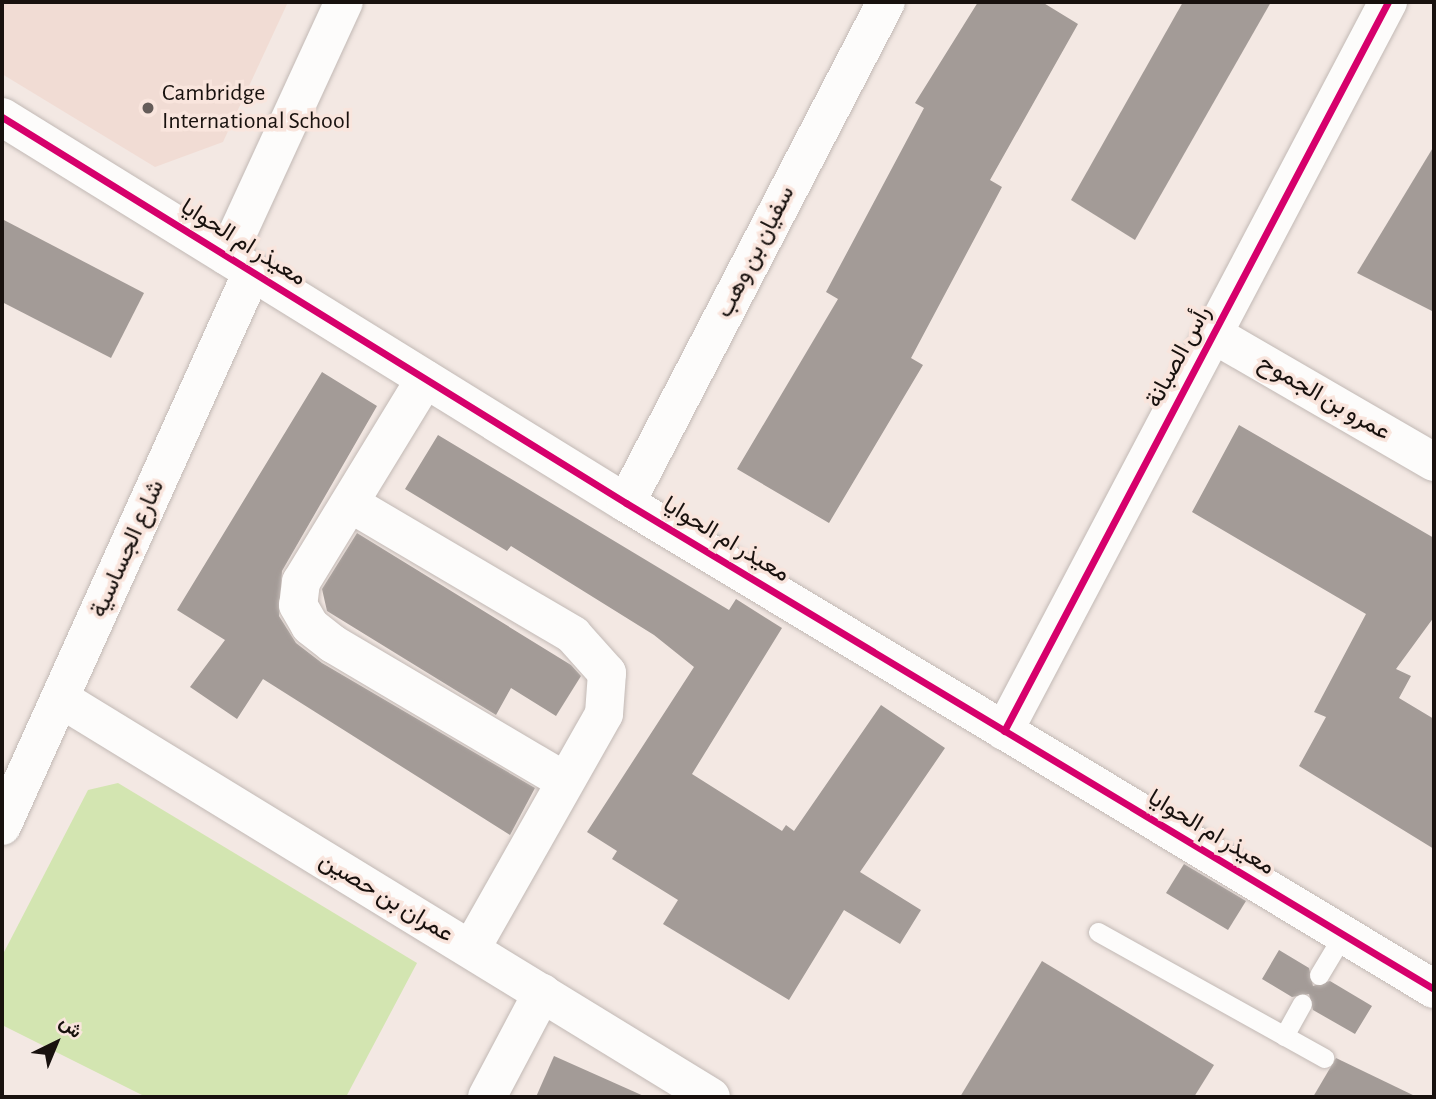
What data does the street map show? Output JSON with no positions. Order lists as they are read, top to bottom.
{
  "streets": {
    "street": [
      "معيذر ام الحوايا",
      "سفيان بن وهب",
      "رأس الصبانة",
      "عمرو بن الجموح",
      "شارع الجساسية",
      "عمران بن حصين"
    ]
  },
  "crossings": [
    ["معيذر ام الحوايا", "سفيان بن وهب"],
    ["معيذر ام الحوايا", "رأس الصبانة"],
    ["معيذر ام الحوايا", "شارع الجساسية"],
    ["رأس الصبانة", "عمرو بن الجموح"],
    ["شارع الجساسية", "عمران بن حصين"]
  ],
  "places": ["Cambridge International School"],
  "north": "top right"
}
